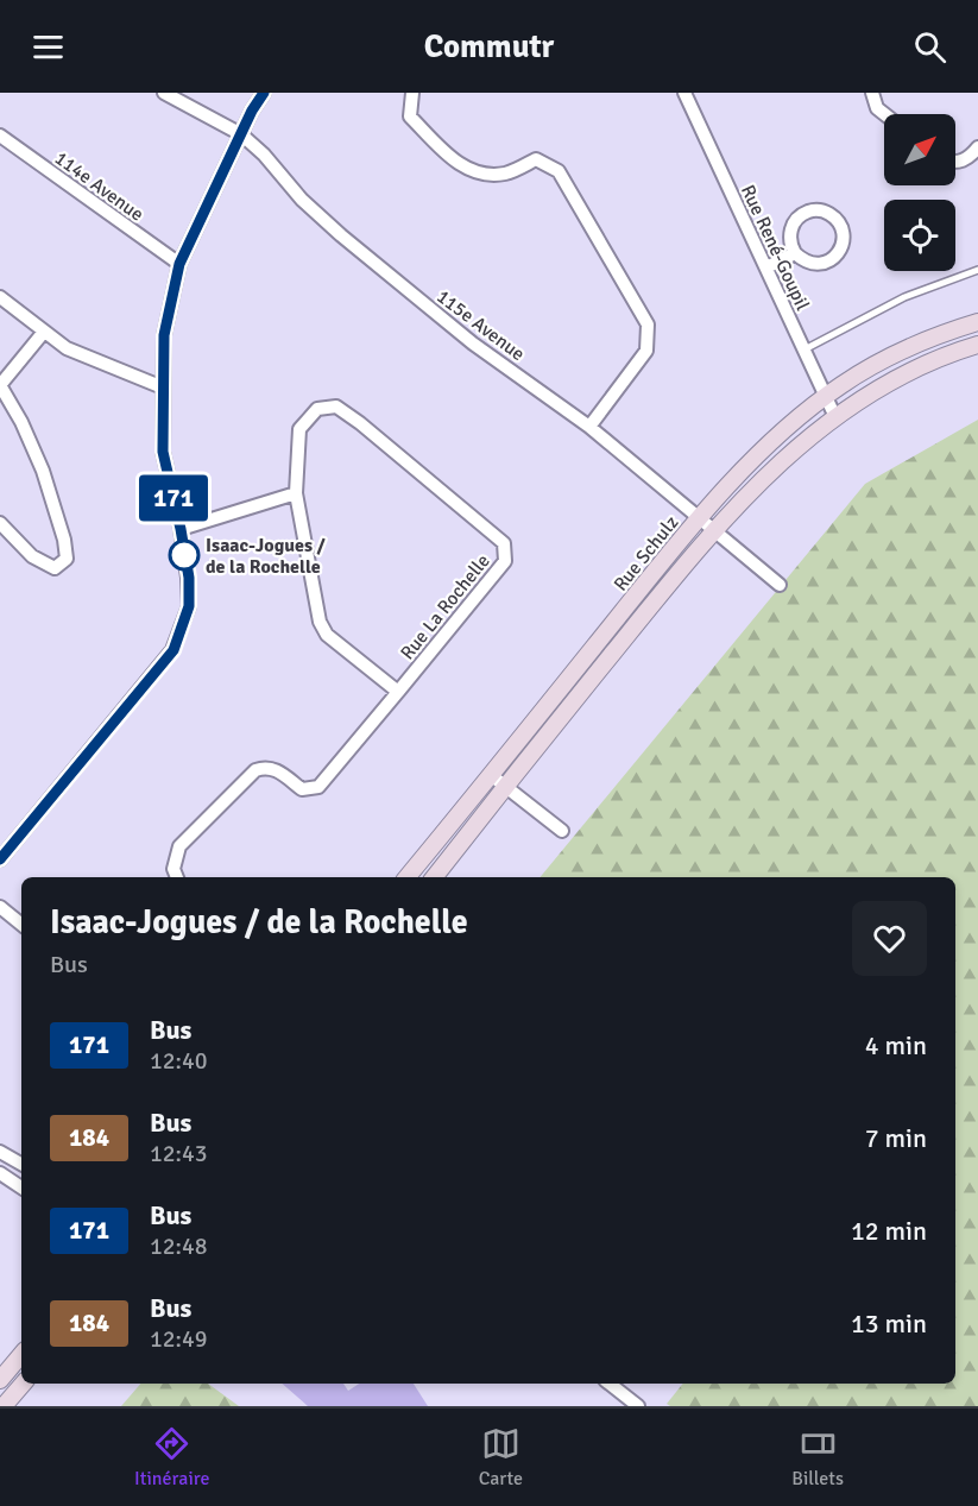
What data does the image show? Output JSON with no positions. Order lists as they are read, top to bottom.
{
  "streets": {
    "street": [
      "114e Avenue",
      "Rue René-Goupil",
      "115e Avenue",
      "Rue Schulz",
      "Rue La Rochelle"
    ]
  },
  "crossings": [
    ["Rue René-Goupil", "Rue Schulz"],
    ["115e Avenue", "Rue Schulz"]
  ],
  "places": ["Isaac-Jogues / de la Rochelle"],
  "lines": ["bus line 171"],
  "north": "top right",
  "page": {
    "header": "Commutr",
    "on_map": "171",
    "heading": ["Isaac-Jogues / de la Rochelle", "Bus"],
    "list": [
      {
        "mark": "171",
        "name": "Bus",
        "note": "12:40",
        "value": "4 min"
      },
      {
        "mark": "184",
        "name": "Bus",
        "note": "12:43",
        "value": "7 min"
      },
      {
        "mark": "171",
        "name": "Bus",
        "note": "12:48",
        "value": "12 min"
      },
      {
        "mark": "184",
        "name": "Bus",
        "note": "12:49",
        "value": "13 min"
      }
    ],
    "tabs": ["Itinéraire", "Carte", "Billets"]
  }
}
